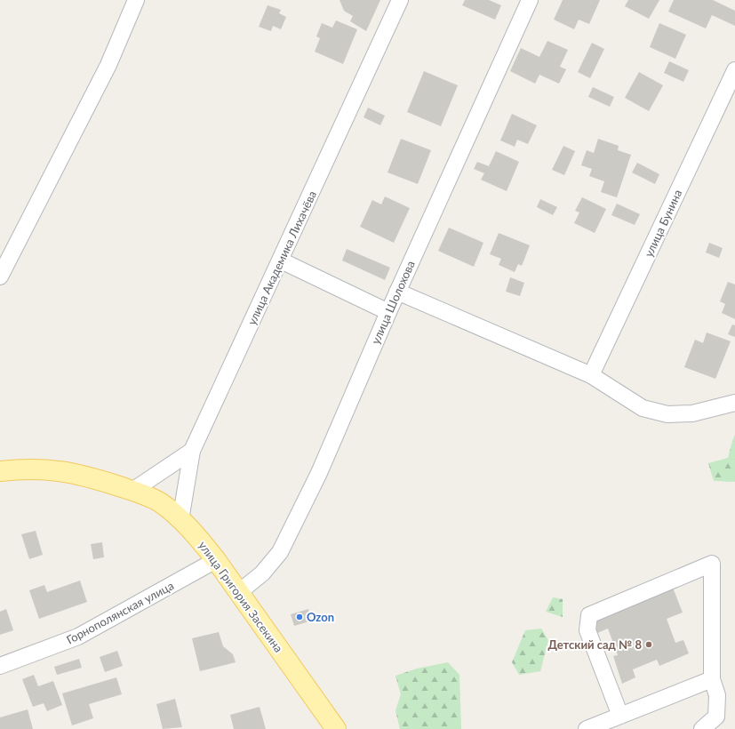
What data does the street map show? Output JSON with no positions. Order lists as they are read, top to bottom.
{
  "streets": {
    "main road": ["улица Григория Засекина"],
    "street": [
      "улица Бунина",
      "улица Академика Лихачёва",
      "улица Шолохова",
      "Горнополянская улица"
    ]
  },
  "crossings": [
    ["улица Академика Лихачёва", "улица Григория Засекина"],
    ["улица Шолохова", "улица Григория Засекина"],
    ["улица Григория Засекина", "Горнополянская улица"]
  ],
  "places": ["Ozon", "Детский сад № 8"]
}
